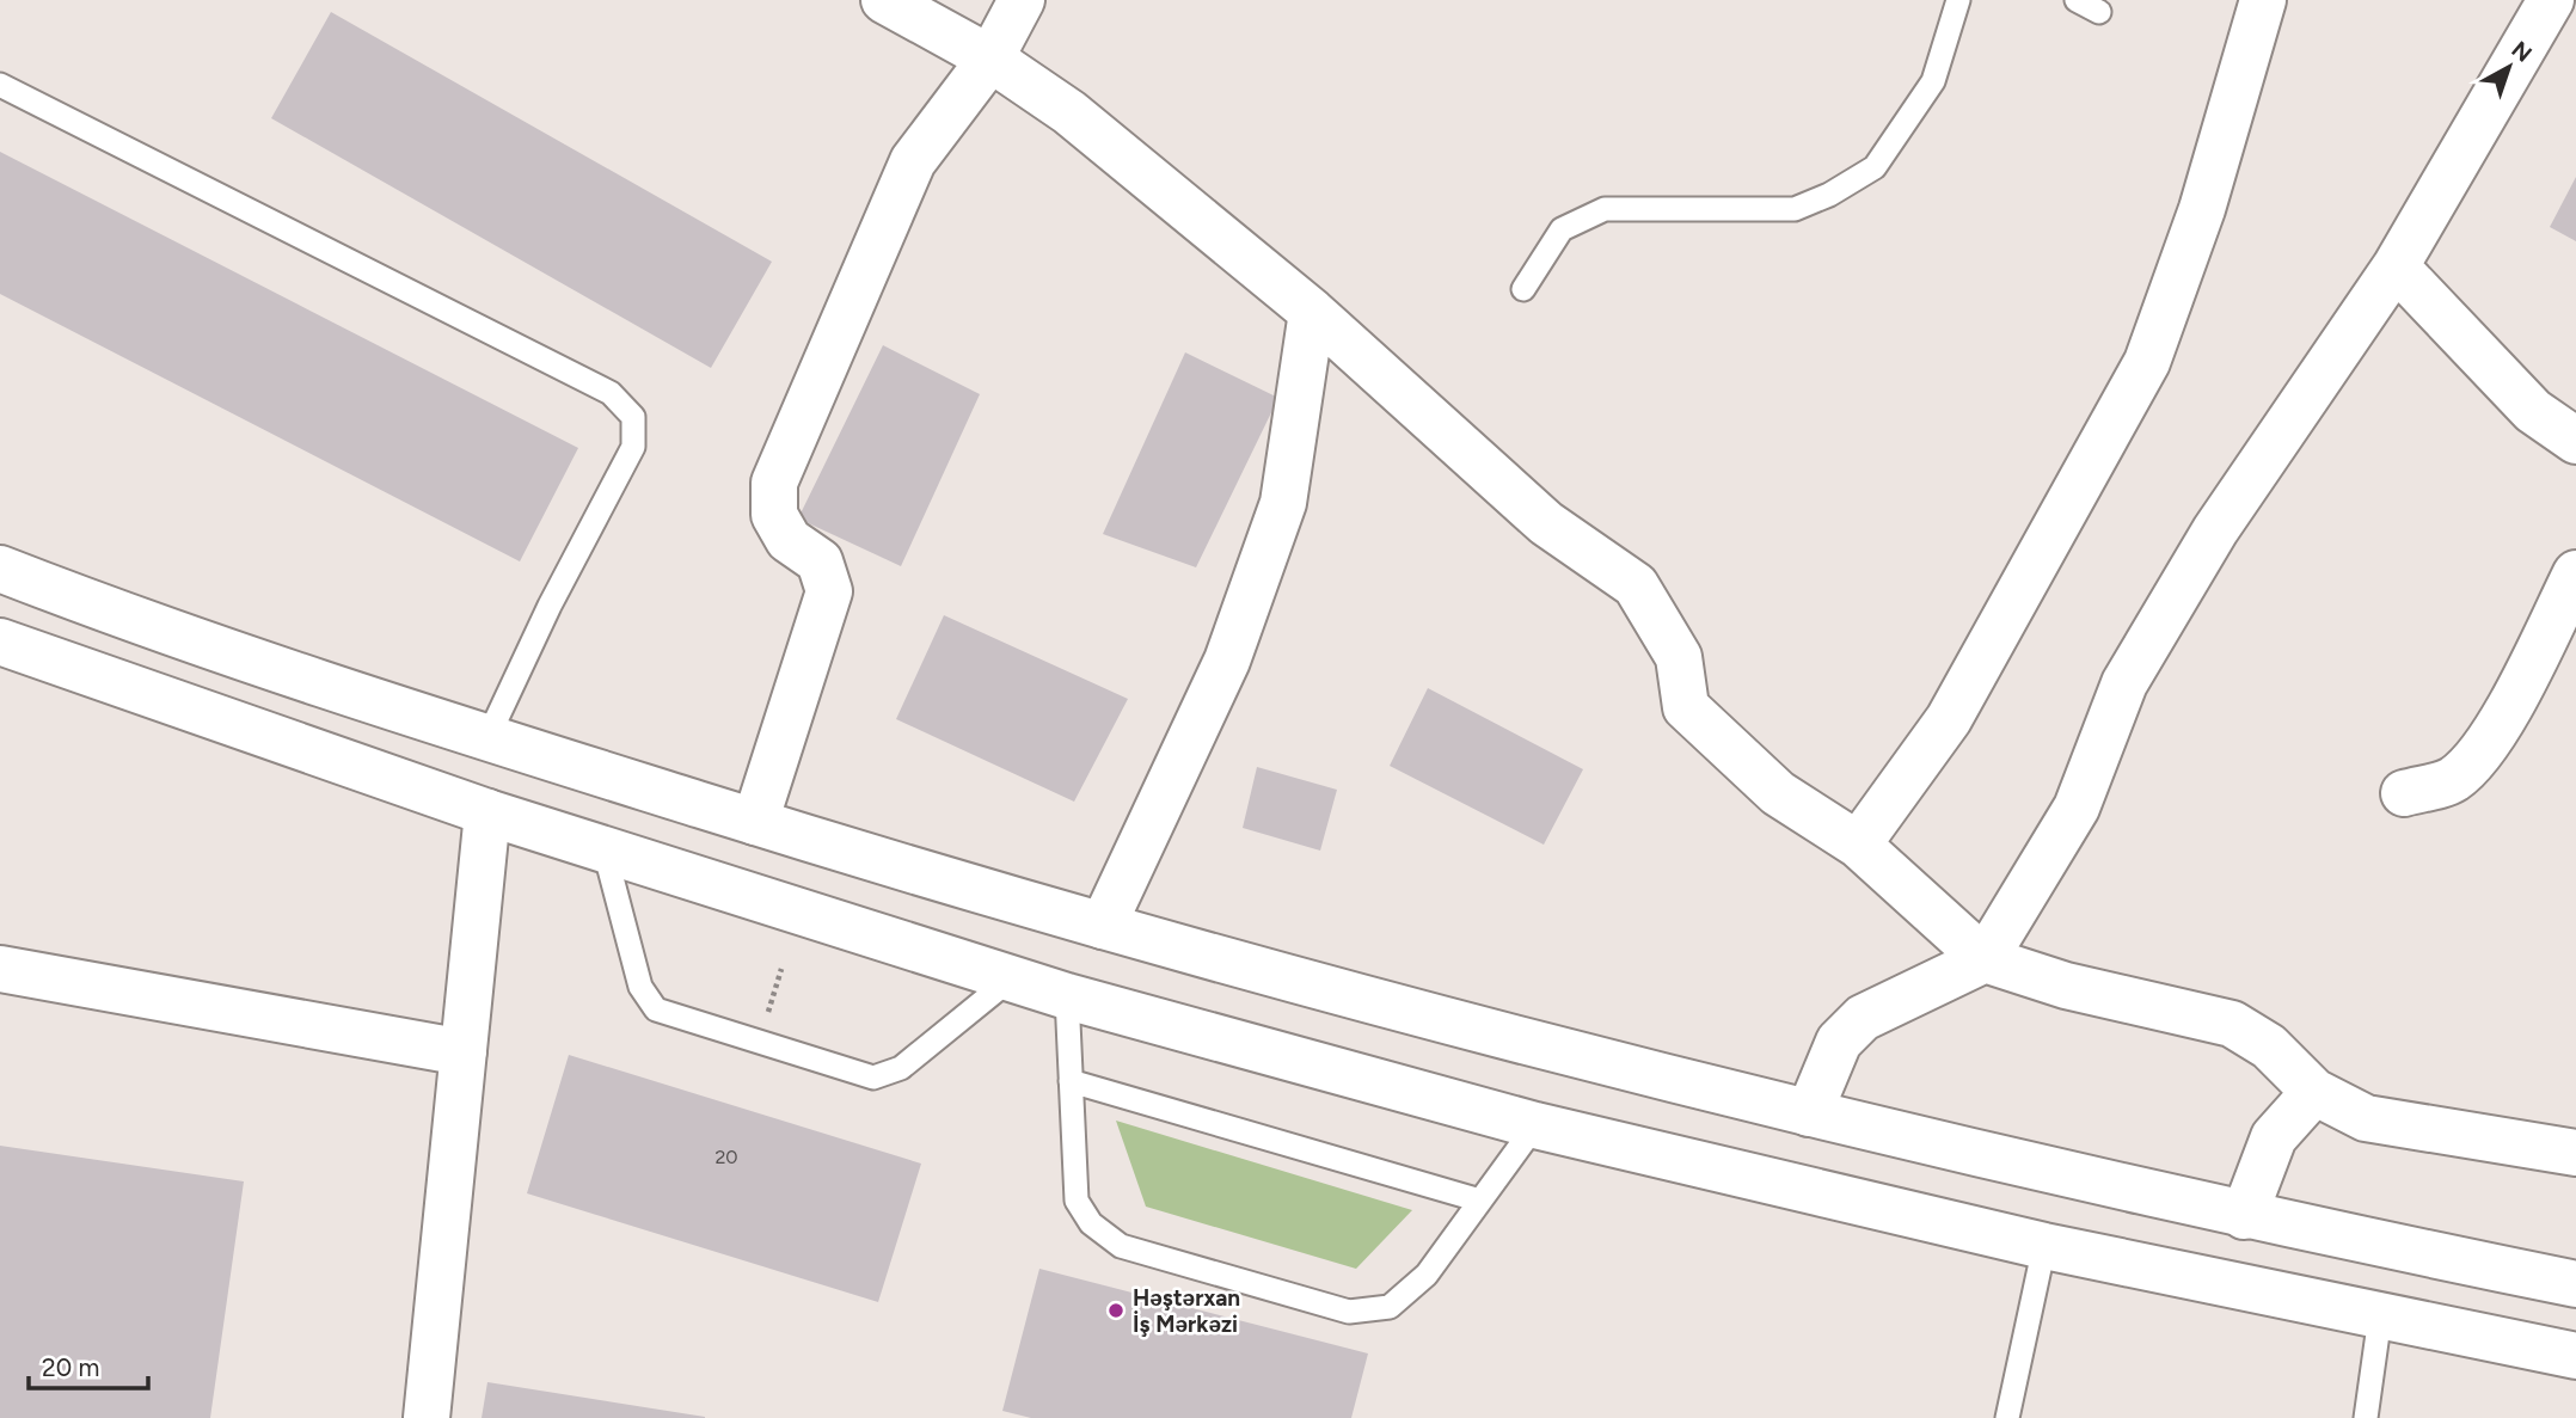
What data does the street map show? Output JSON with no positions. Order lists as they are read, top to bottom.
{
  "places": ["Həştərxan İş Mərkəzi"],
  "house_numbers": ["20"],
  "scale_bar": "20 m",
  "north": "top right"
}
